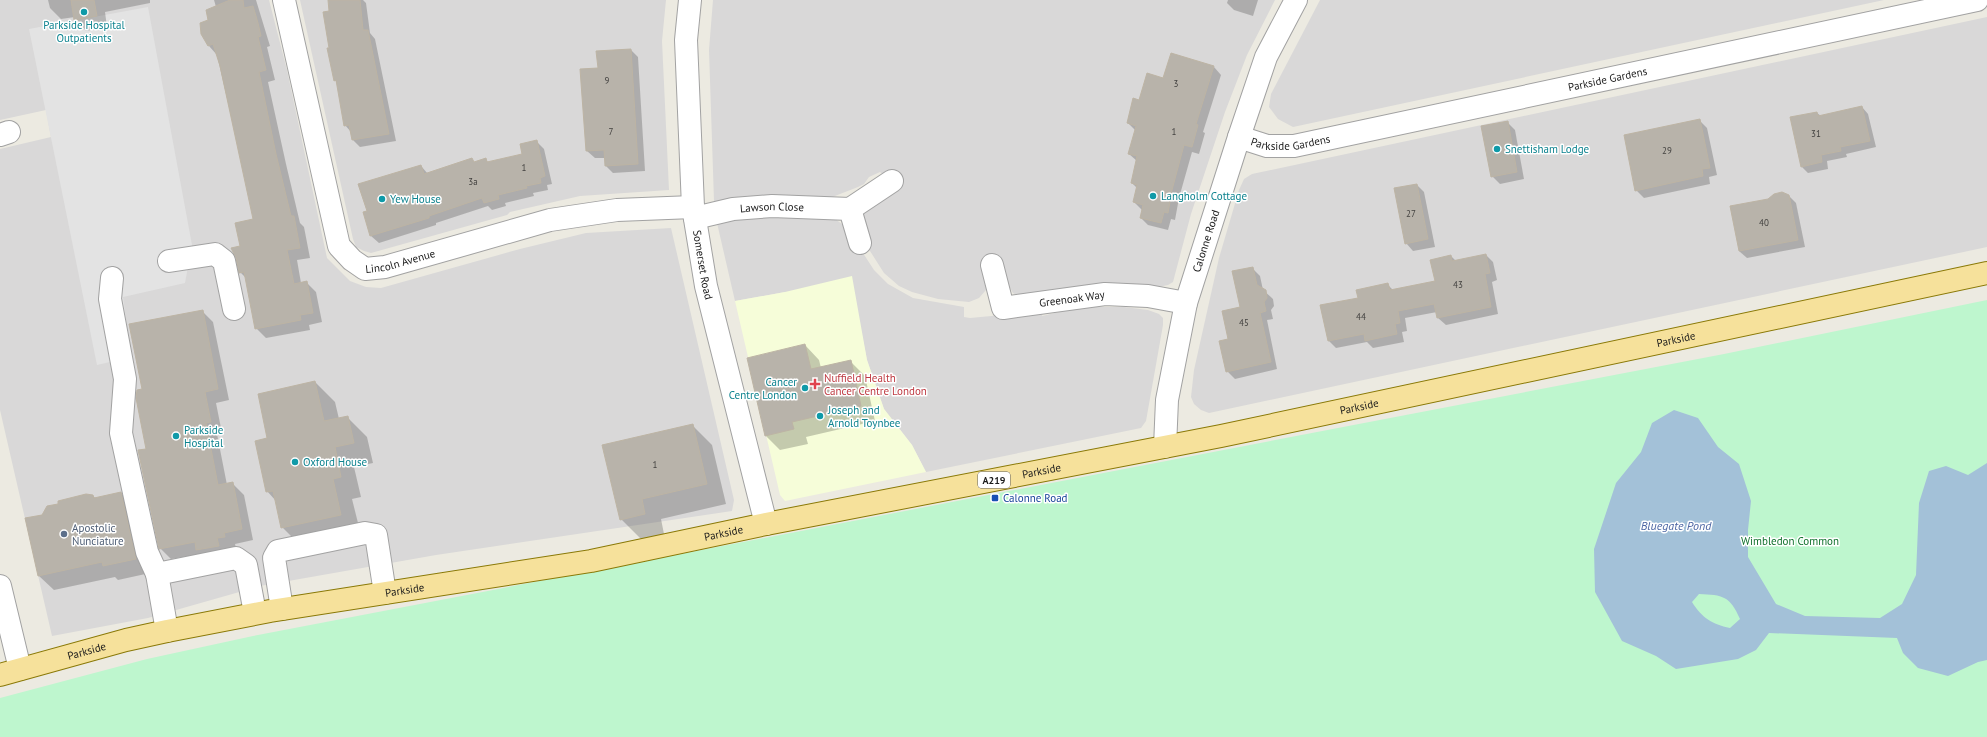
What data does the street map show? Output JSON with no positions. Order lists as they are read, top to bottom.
{
  "streets": {
    "main road": ["Parkside", "A219"],
    "street": [
      "Parkside Gardens",
      "Lawson Close",
      "Calonne Road",
      "Lincoln Avenue",
      "Somerset Road",
      "Greenoak Way"
    ]
  },
  "crossings": [
    ["Parkside Gardens", "Calonne Road"],
    ["Lawson Close", "Lincoln Avenue"],
    ["Lawson Close", "Somerset Road"],
    ["Calonne Road", "Greenoak Way"],
    ["Calonne Road", "Parkside"],
    ["Lincoln Avenue", "Somerset Road"],
    ["Somerset Road", "Parkside"]
  ],
  "water": ["Bluegate Pond"],
  "parks": ["Wimbledon Common"],
  "places": {
    "other": [
      "Parkside Hospital Outpatients",
      "Snettisham Lodge",
      "Langholm Cottage",
      "Yew House",
      "Cancer Centre London",
      "Joseph and Arnold Toynbee",
      "Parkside Hospital",
      "Oxford House",
      "Apostolic Nunciature"
    ],
    "health": ["Nuffield Health Cancer Centre London"],
    "transit": ["Calonne Road"]
  },
  "house_numbers": [
    "9",
    "3",
    "7",
    "1",
    "31",
    "29",
    "1",
    "3a",
    "27",
    "40",
    "43",
    "44",
    "45",
    "1"
  ]
}
